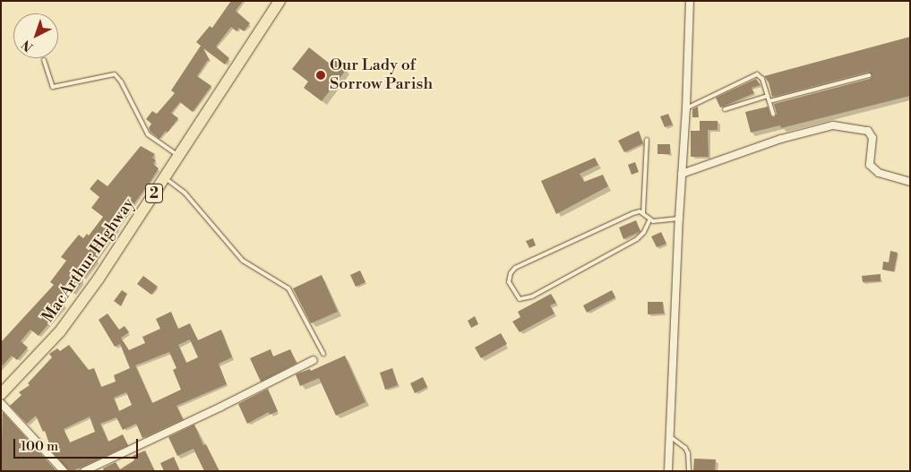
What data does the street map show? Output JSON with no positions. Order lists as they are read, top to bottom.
{
  "streets": {
    "highway": ["2", "MacArthur Highway"]
  },
  "places": ["Our Lady of Sorrow Parish"],
  "scale_bar": "100 m",
  "north": "bottom left"
}
